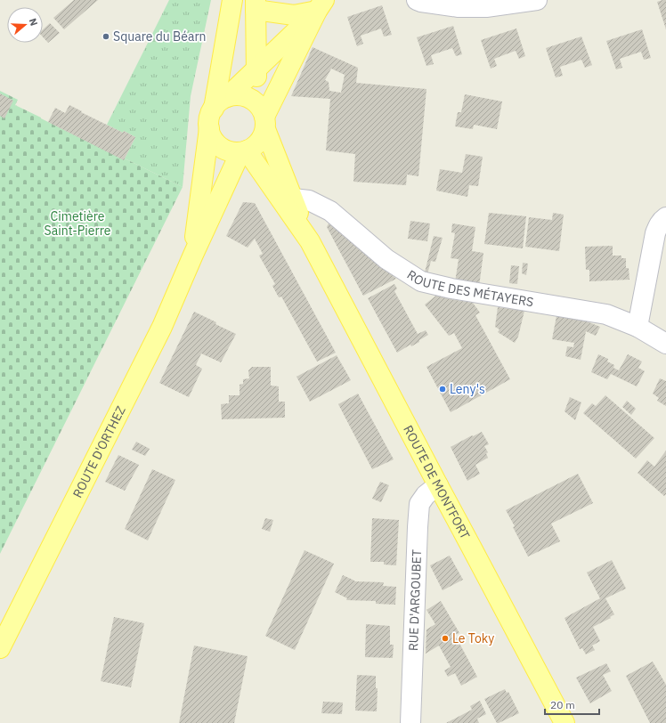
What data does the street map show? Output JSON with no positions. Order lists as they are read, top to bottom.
{
  "streets": {
    "main road": ["ROUTE D'ORTHEZ", "ROUTE DE MONTFORT"],
    "street": ["ROUTE DES MÉTAYERS", "RUE D'ARGOUBET"]
  },
  "crossings": [
    ["ROUTE DES MÉTAYERS", "ROUTE DE MONTFORT"],
    ["ROUTE D'ORTHEZ", "ROUTE DE MONTFORT"],
    ["ROUTE DE MONTFORT", "RUE D'ARGOUBET"]
  ],
  "parks": ["Cimetière Saint-Pierre"],
  "places": ["Square du Béarn", "Leny's", "Le Toky"],
  "scale_bar": "20 m",
  "north": "right"
}
